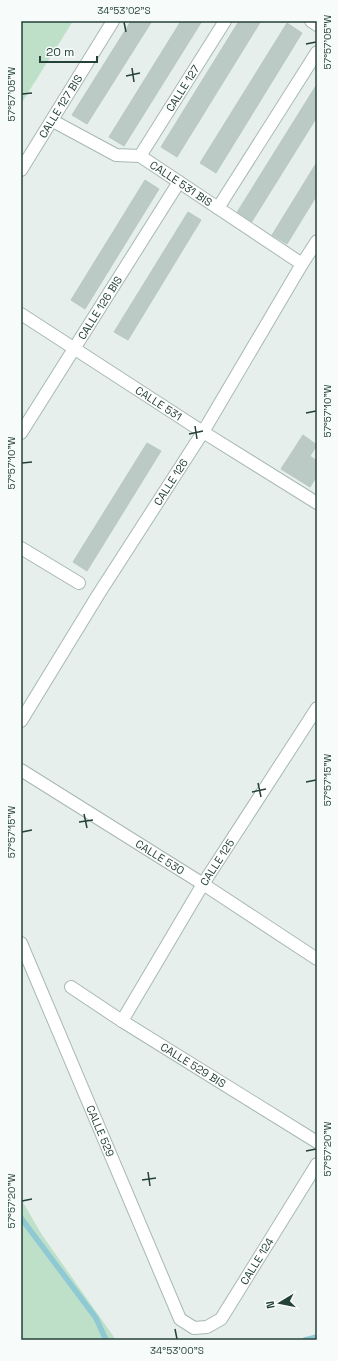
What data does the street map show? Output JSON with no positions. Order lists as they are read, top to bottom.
{
  "streets": {
    "street": [
      "CALLE 127",
      "CALLE 127 BIS",
      "CALLE 531 BIS",
      "CALLE 126 BIS",
      "CALLE 531",
      "CALLE 126",
      "CALLE 530",
      "CALLE 125",
      "CALLE 529 BIS",
      "CALLE 529",
      "CALLE 124"
    ]
  },
  "crossings": [
    ["CALLE 127", "CALLE 531 BIS"],
    ["CALLE 127 BIS", "CALLE 531 BIS"],
    ["CALLE 531 BIS", "CALLE 126 BIS"],
    ["CALLE 531 BIS", "CALLE 126"],
    ["CALLE 126 BIS", "CALLE 531"],
    ["CALLE 531", "CALLE 126"],
    ["CALLE 530", "CALLE 125"],
    ["CALLE 125", "CALLE 529 BIS"],
    ["CALLE 529", "CALLE 124"]
  ],
  "scale_bar": "20 m",
  "north": "left",
  "coordinates": [
    "34°53'02\"S",
    "57°57'05\"W",
    "57°57'10\"W",
    "57°57'15\"W",
    "57°57'20\"W",
    "34°53'00\"S"
  ]
}
